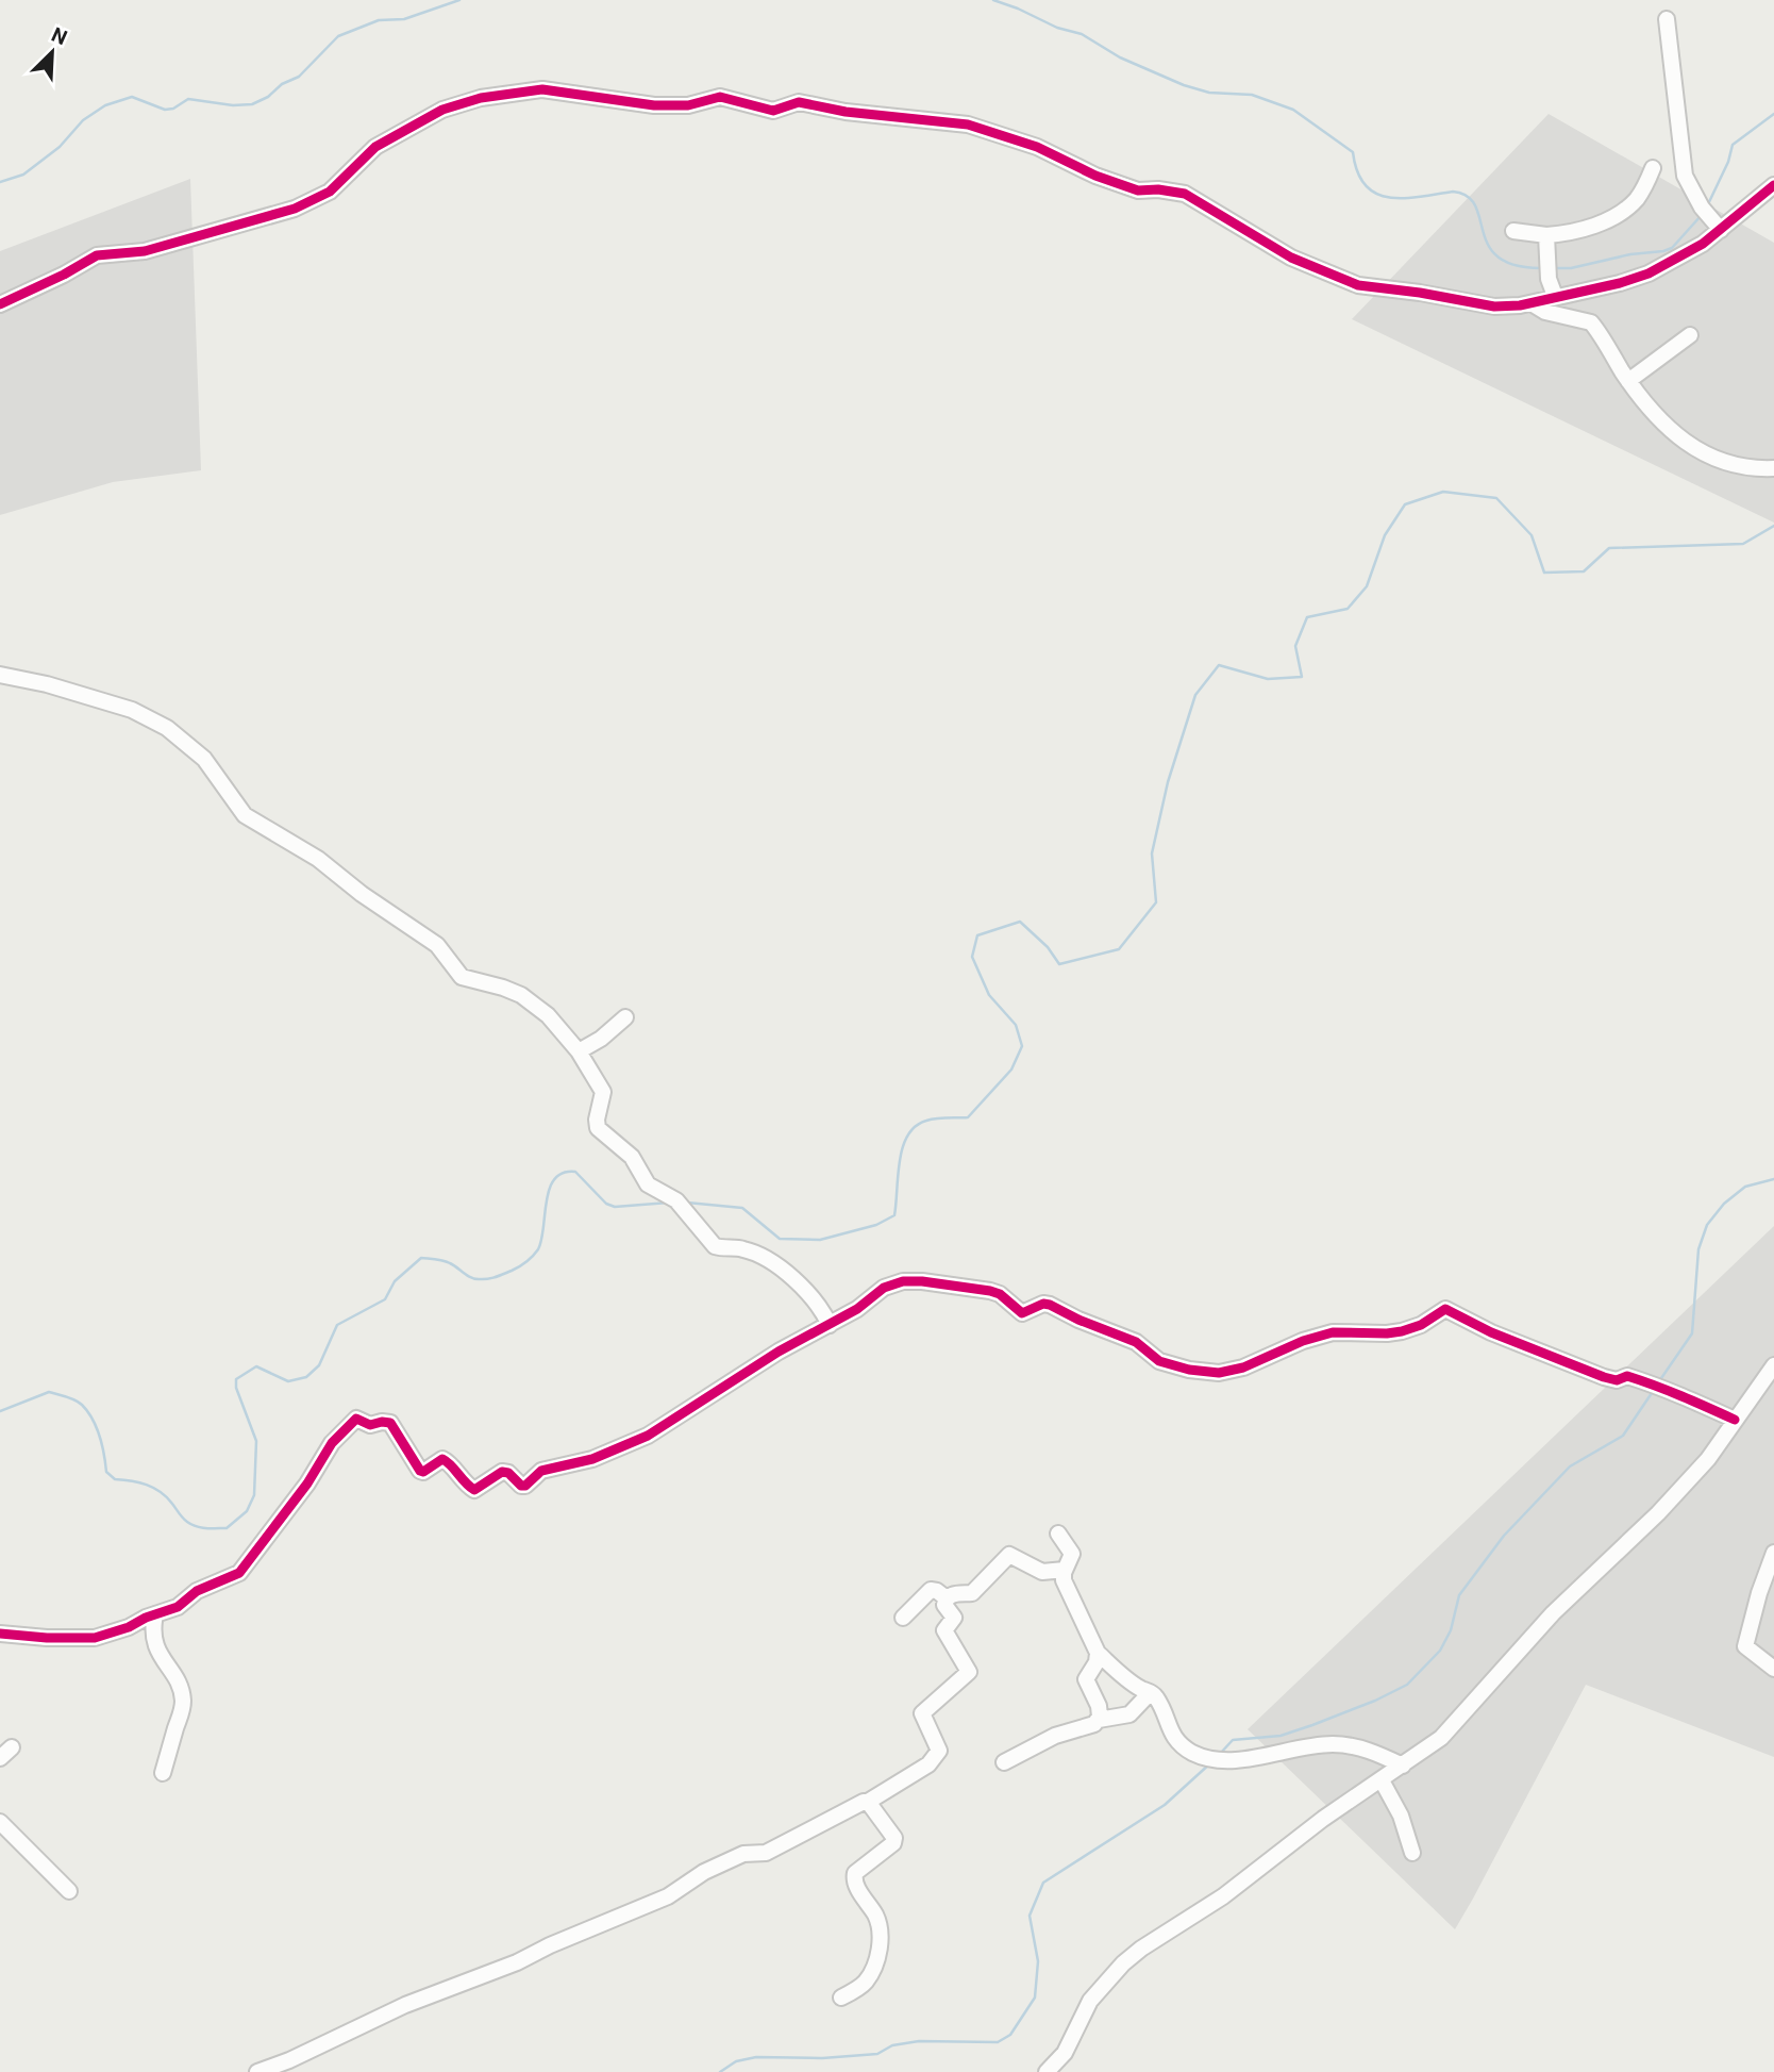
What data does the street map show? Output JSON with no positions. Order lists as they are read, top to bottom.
{
  "north": "top right"
}
